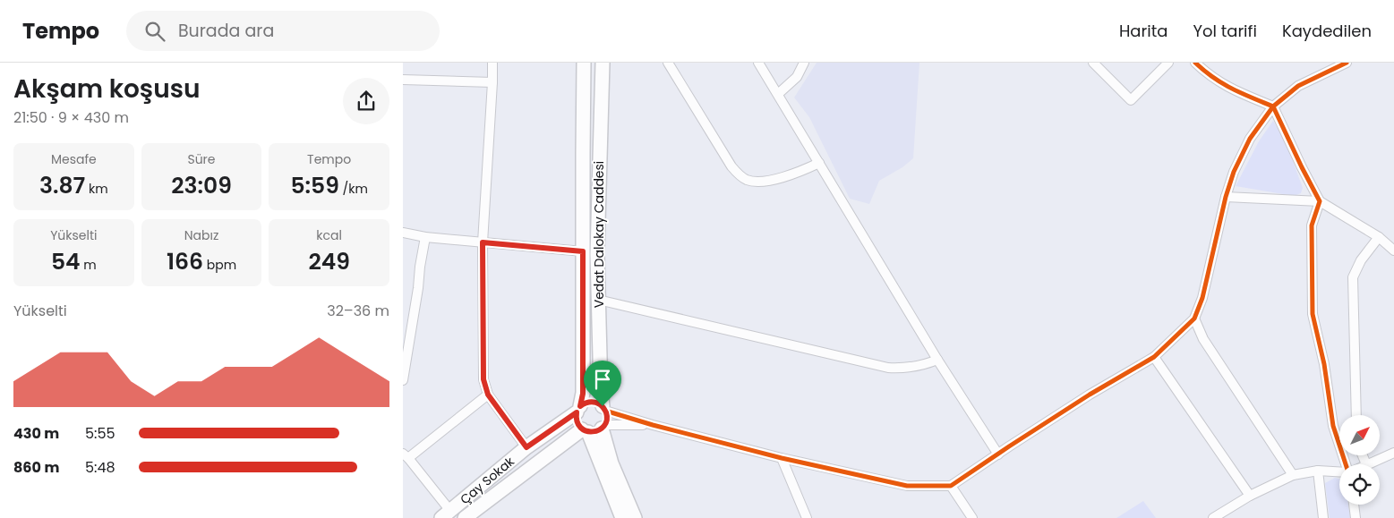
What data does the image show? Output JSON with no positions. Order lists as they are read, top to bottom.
{
  "streets": {
    "main road": ["Vedat Dalokay Caddesi", "Çay Sokak"]
  },
  "crossings": [
    ["Vedat Dalokay Caddesi", "Çay Sokak"]
  ],
  "north": "top right",
  "page": {
    "header": "Tempo",
    "search": "Burada ara",
    "nav": ["Harita", "Yol tarifi", "Kaydedilen"],
    "heading": ["Akşam koşusu", "21:50 · 9 × 430 m"],
    "stats": [
      ["Mesafe", "3.87 km"],
      ["Süre", "23:09"],
      ["Tempo", "5:59 /km"],
      ["Yükselti", "54 m"],
      ["Nabız", "166 bpm"],
      ["kcal", "249"]
    ],
    "chart": ["Yükselti", "32–36 m"],
    "list": [
      {
        "name": "430 m",
        "note": "5:55"
      },
      {
        "name": "860 m",
        "note": "5:48"
      }
    ]
  }
}
